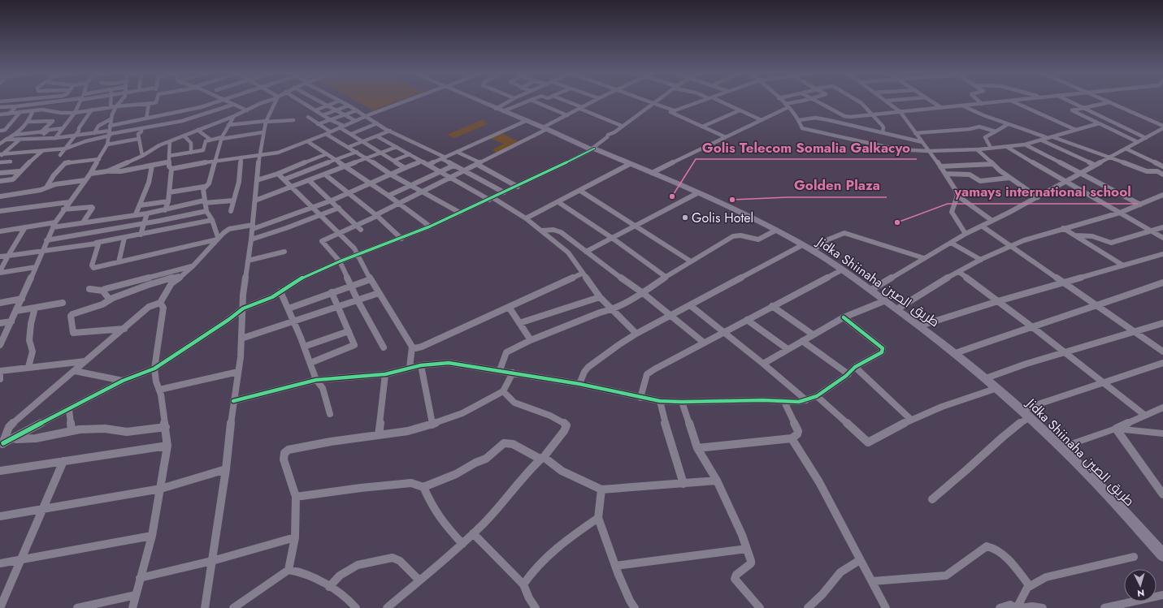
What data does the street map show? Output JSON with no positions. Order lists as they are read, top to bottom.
{
  "streets": {
    "main road": ["Jidka Shiinaha طريق الصين"]
  },
  "places": [
    "Golis Telecom Somalia Galkacyo",
    "Golden Plaza",
    "Golis Hotel",
    "yamays international school"
  ],
  "north": "bottom"
}
